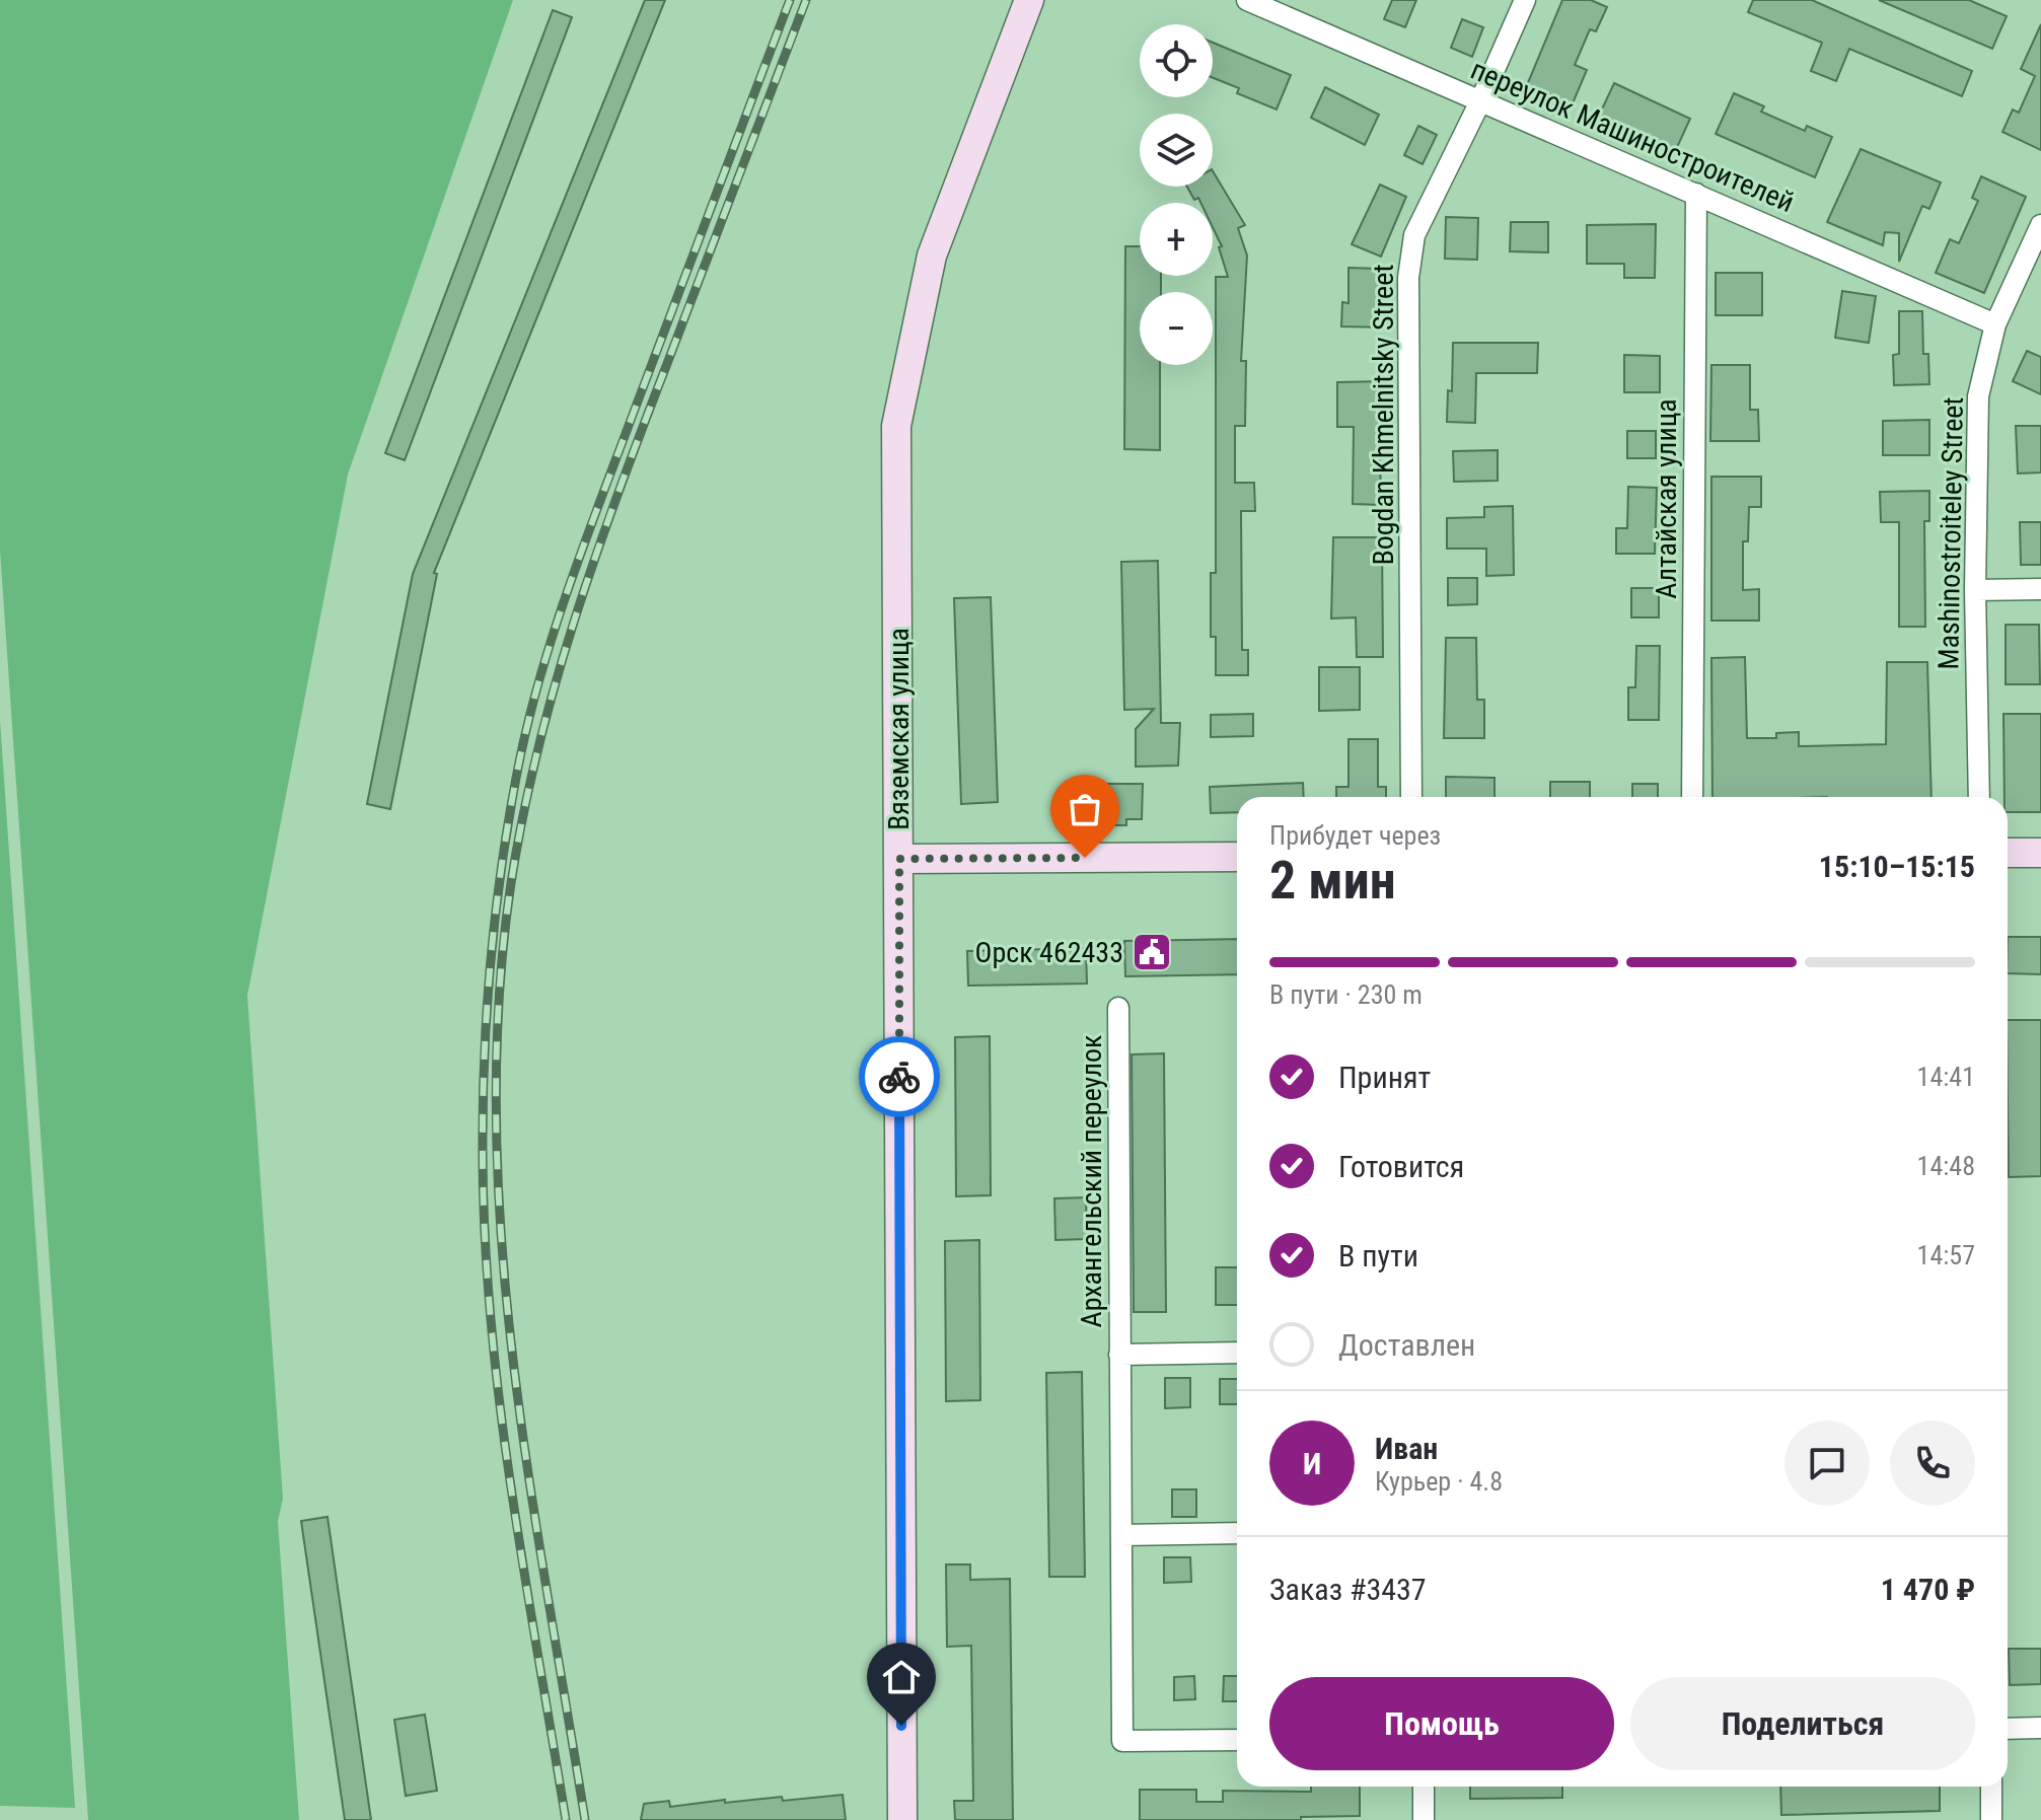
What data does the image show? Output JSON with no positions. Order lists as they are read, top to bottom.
{
  "streets": {
    "main road": ["Вяземская улица"],
    "street": [
      "переулок Машиностроителей",
      "Bogdan Khmelnitsky Street",
      "Алтайская улица",
      "Mashinostroiteley Street",
      "Архангельский переулок"
    ]
  },
  "crossings": [
    ["переулок Машиностроителей", "Bogdan Khmelnitsky Street"],
    ["переулок Машиностроителей", "Алтайская улица"],
    ["переулок Машиностроителей", "Mashinostroiteley Street"]
  ],
  "places": {
    "public building": ["Орск 462433"]
  },
  "page": {
    "map_buttons": ["+", "−"],
    "heading": ["2 мин", "Прибудет через", "15:10–15:15"],
    "panel": [
      "Иван",
      "Курьер · 4.8",
      "Заказ #3437",
      "1 470 ₽"
    ],
    "bar": "В пути · 230 m",
    "list": [
      ["Принят", "14:41"],
      ["Готовится", "14:48"],
      ["В пути", "14:57"],
      "Доставлен"
    ],
    "round": "И",
    "buttons": ["Помощь", "Поделиться"]
  }
}
